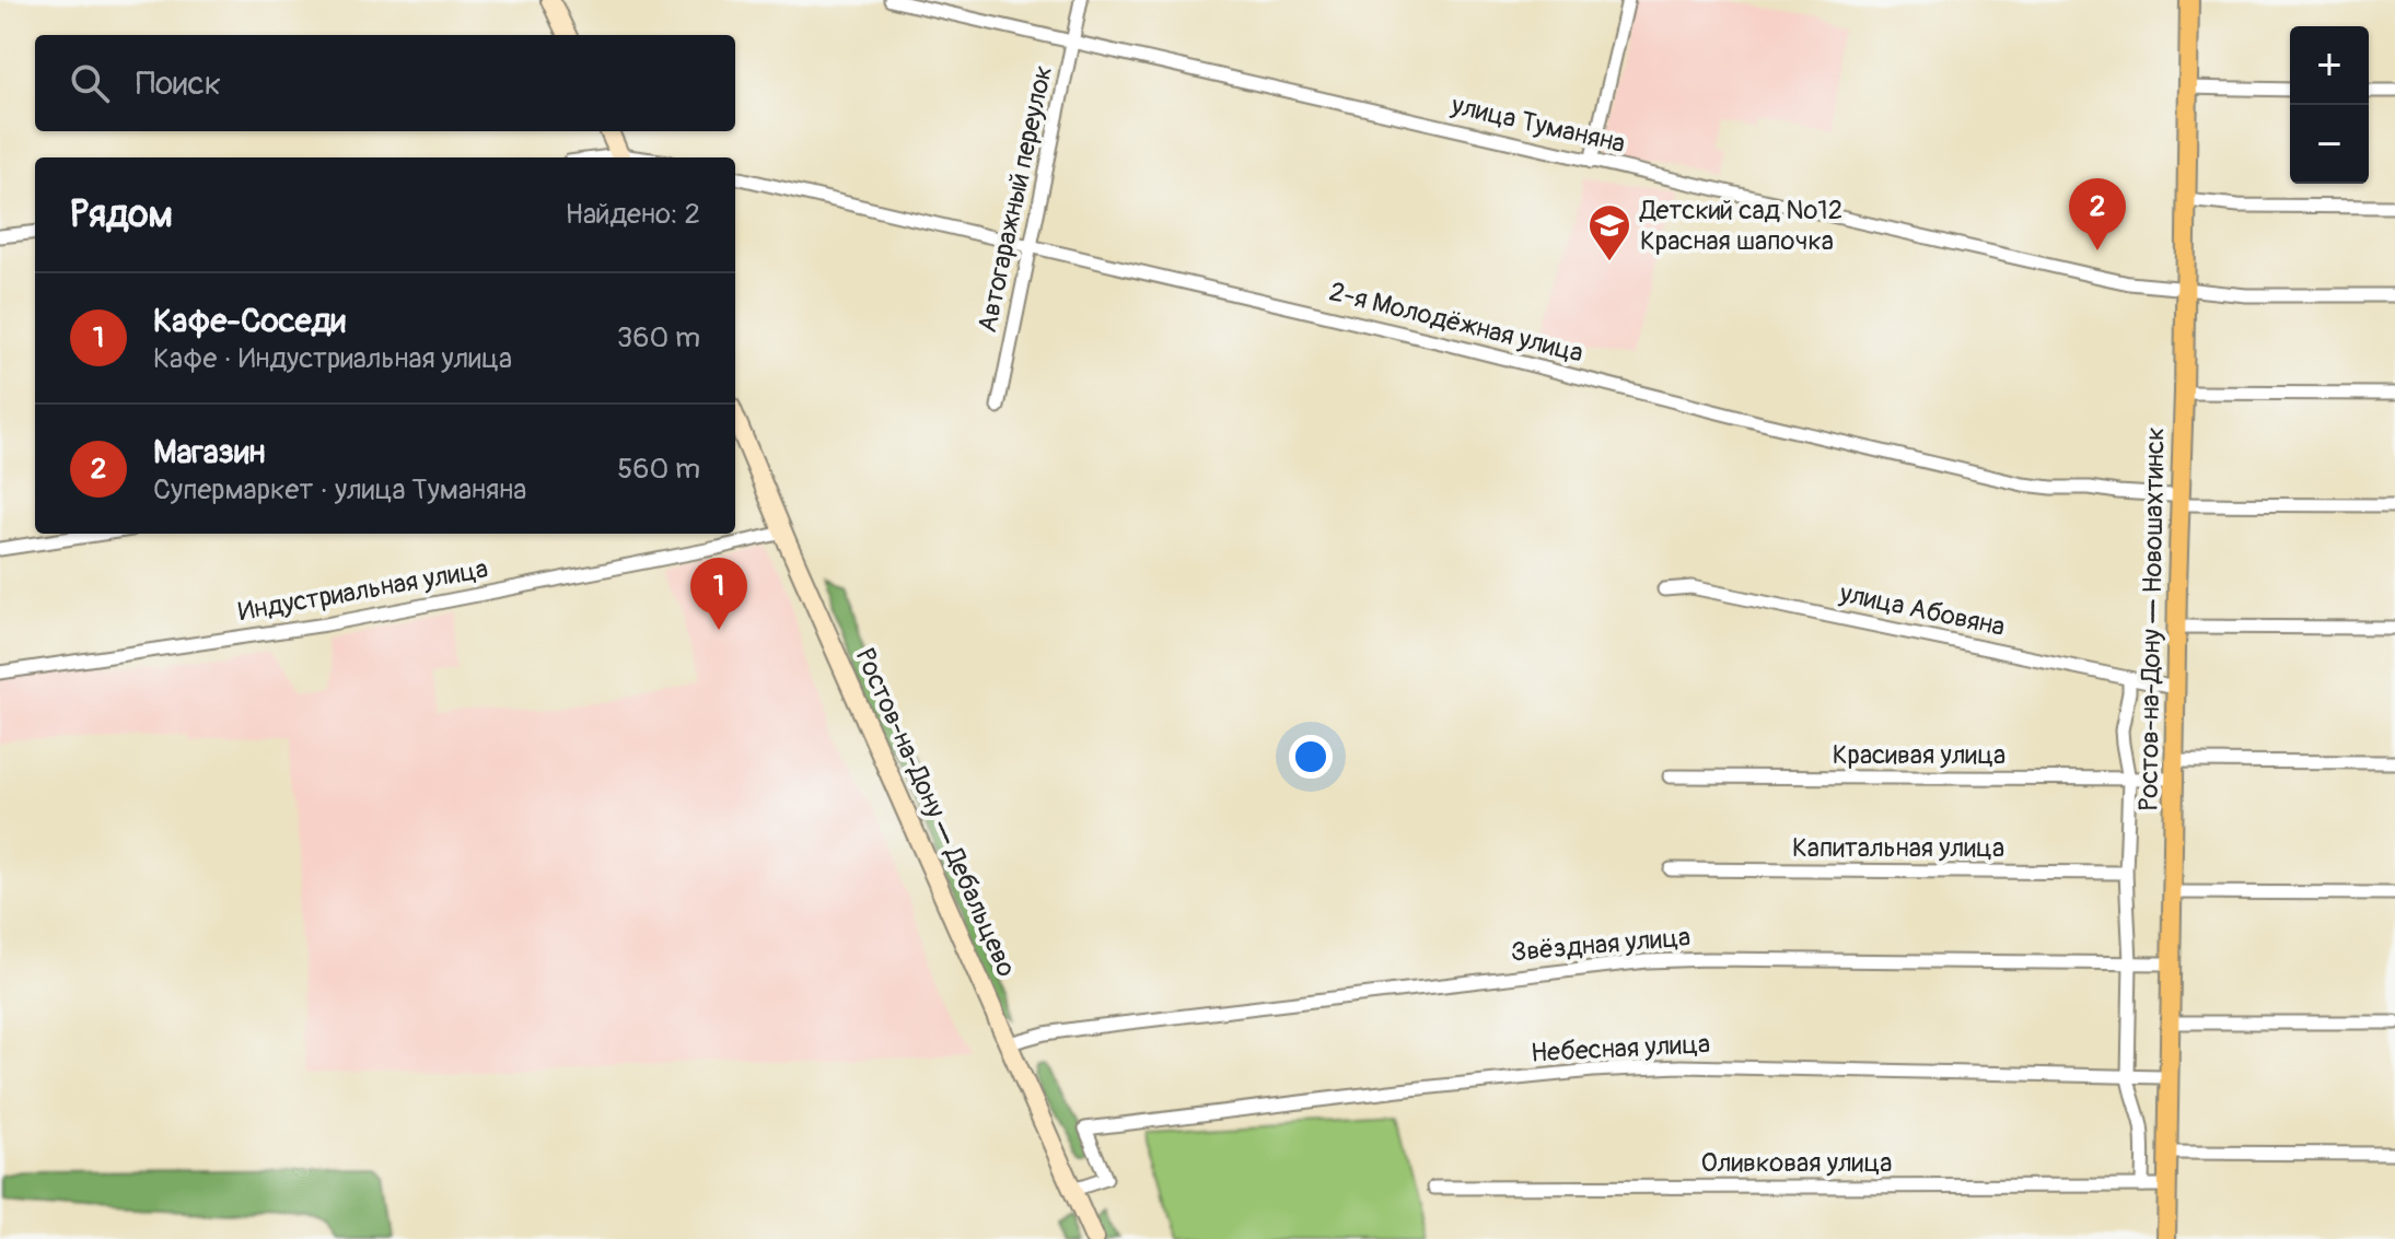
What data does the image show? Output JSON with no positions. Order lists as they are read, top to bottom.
{
  "streets": {
    "main road": ["Ростов-на-Дону — Новошахтинск"],
    "street": [
      "улица Туманяна",
      "Автогаражный переулок",
      "2-я Молодёжная улица",
      "Индустриальная улица",
      "улица Абовяна",
      "Красивая улица",
      "Ростов-на-Дону — Дебальцево",
      "Капитальная улица",
      "Звёздная улица",
      "Небесная улица",
      "Оливковая улица"
    ]
  },
  "crossings": [
    ["улица Туманяна", "Автогаражный переулок"],
    ["улица Туманяна", "Ростов-на-Дону — Новошахтинск"],
    ["Автогаражный переулок", "2-я Молодёжная улица"],
    ["2-я Молодёжная улица", "Ростов-на-Дону — Новошахтинск"],
    ["Индустриальная улица", "Ростов-на-Дону — Дебальцево"],
    ["улица Абовяна", "Ростов-на-Дону — Новошахтинск"],
    ["Ростов-на-Дону — Новошахтинск", "Красивая улица"],
    ["Ростов-на-Дону — Новошахтинск", "Звёздная улица"],
    ["Ростов-на-Дону — Новошахтинск", "Небесная улица"],
    ["Ростов-на-Дону — Новошахтинск", "Оливковая улица"],
    ["Ростов-на-Дону — Дебальцево", "Звёздная улица"],
    ["Ростов-на-Дону — Дебальцево", "Небесная улица"]
  ],
  "places": {
    "school or university": ["Детский сад №12 Красная шапочка"]
  },
  "page": {
    "map_buttons": ["+", "−"],
    "search": "Поиск",
    "heading": ["Рядом", "Найдено: 2"],
    "pins": ["2", "1"],
    "list": [
      {
        "mark": "1",
        "name": "Кафе-Соседи",
        "note": "Кафе · Индустриальная улица",
        "value": "360 m"
      },
      {
        "mark": "2",
        "name": "Магазин",
        "note": "Супермаркет · улица Туманяна",
        "value": "560 m"
      }
    ]
  }
}
